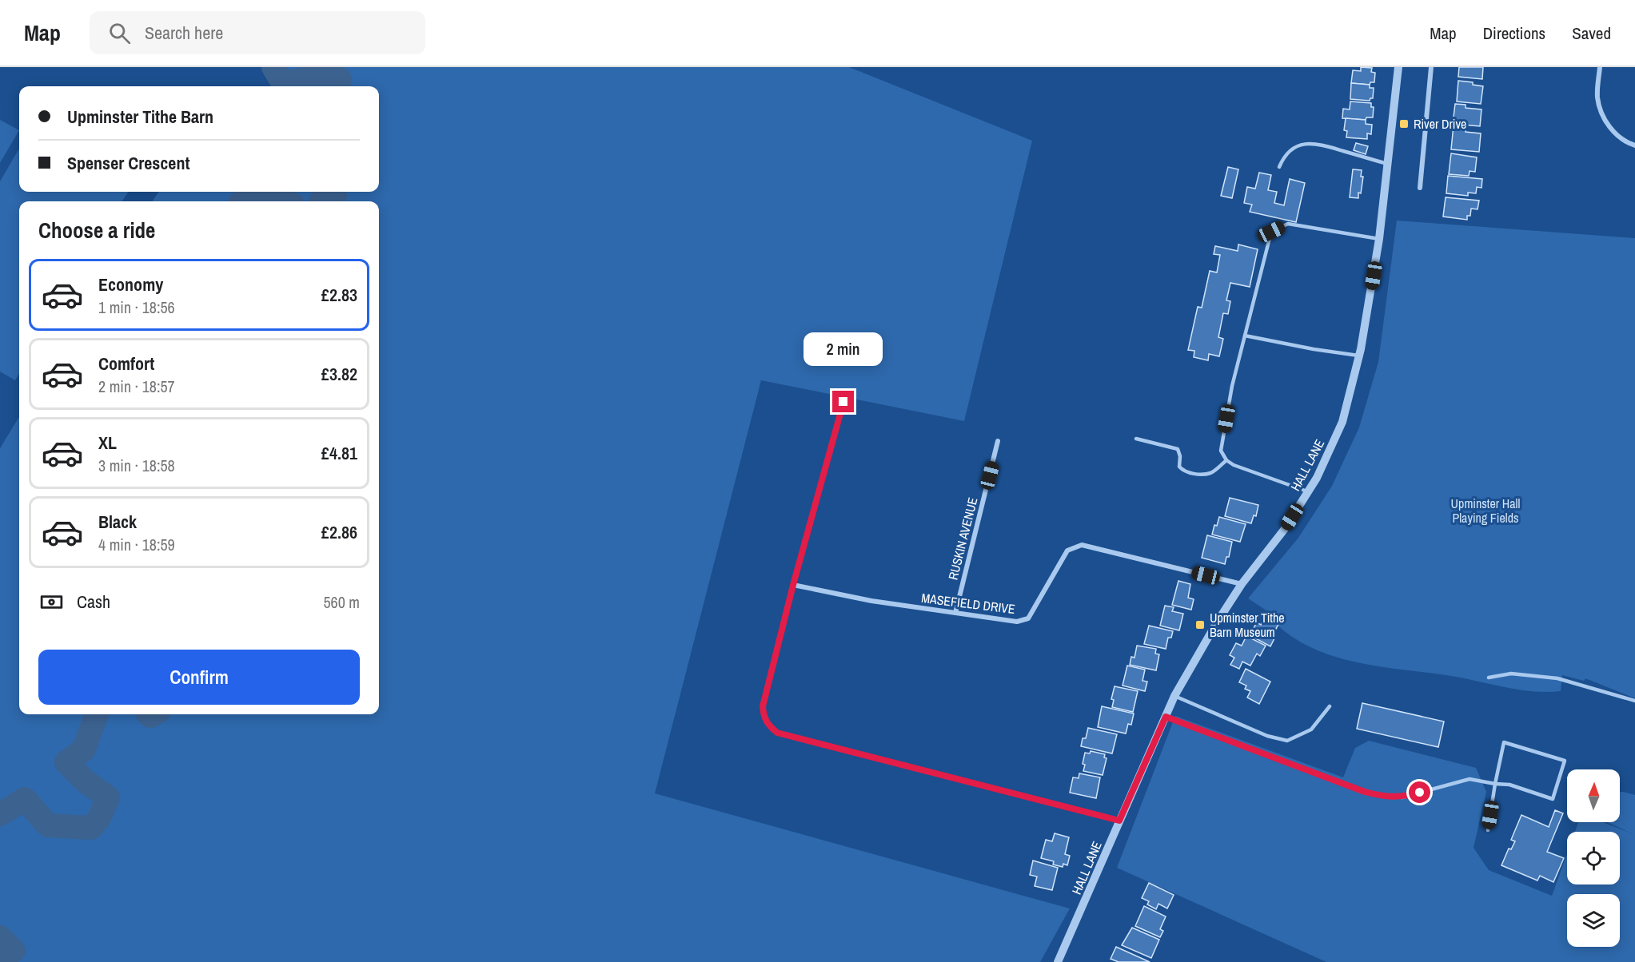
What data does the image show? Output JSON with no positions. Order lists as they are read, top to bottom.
{
  "streets": {
    "street": ["HALL LANE", "RUSKIN AVENUE", "MASEFIELD DRIVE"]
  },
  "crossings": [
    ["HALL LANE", "MASEFIELD DRIVE"],
    ["RUSKIN AVENUE", "MASEFIELD DRIVE"]
  ],
  "parks": ["Upminster Hall Playing Fields"],
  "places": {
    "transit": ["River Drive", "Upminster Tithe Barn Museum"]
  },
  "north": "top",
  "page": {
    "header": "Map",
    "search": "Search here",
    "nav": ["Map", "Directions", "Saved"],
    "banner": ["Upminster Tithe Barn", "Spenser Crescent"],
    "heading": "Choose a ride",
    "list": [
      {
        "name": "Economy",
        "note": "1 min · 18:56",
        "value": "£2.83"
      },
      {
        "name": "Comfort",
        "note": "2 min · 18:57",
        "value": "£3.82"
      },
      {
        "name": "XL",
        "note": "3 min · 18:58",
        "value": "£4.81"
      },
      {
        "name": "Black",
        "note": "4 min · 18:59",
        "value": "£2.86"
      }
    ],
    "bubble": "2 min",
    "pay": ["Cash", "560 m"],
    "buttons": "Confirm"
  }
}
